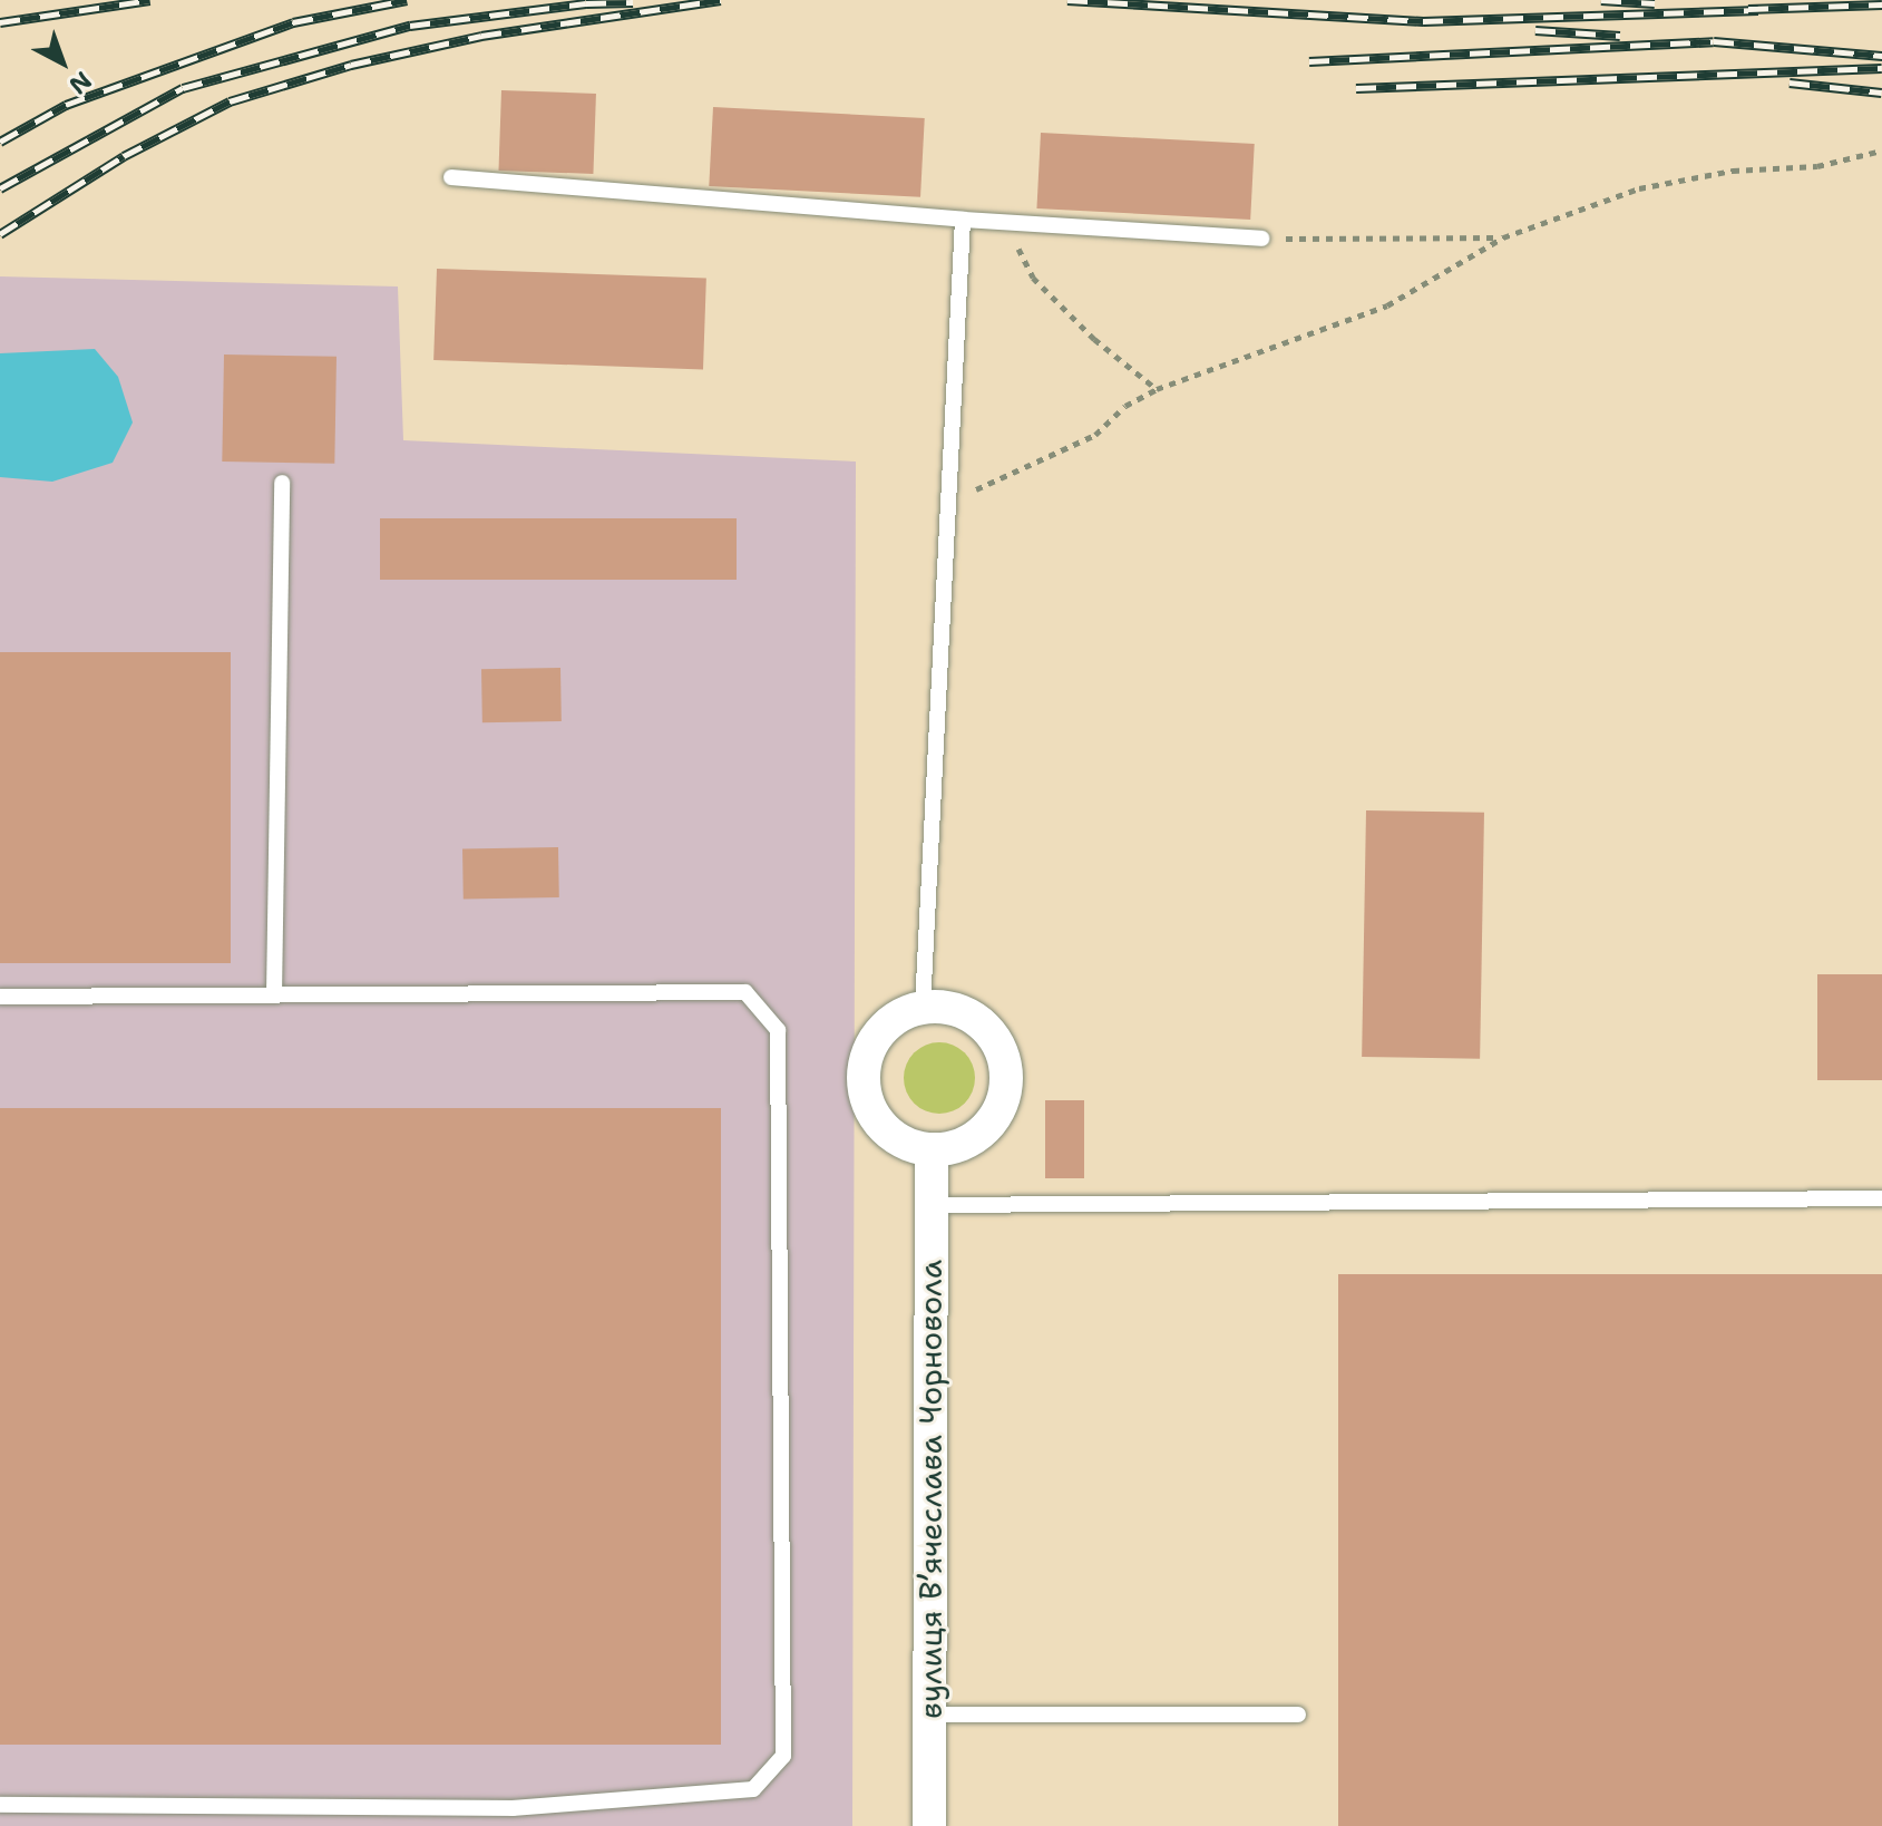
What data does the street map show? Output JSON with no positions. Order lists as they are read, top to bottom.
{
  "streets": {
    "street": ["вулиця Вʼячеслава Чорновола"]
  },
  "north": "bottom right"
}
